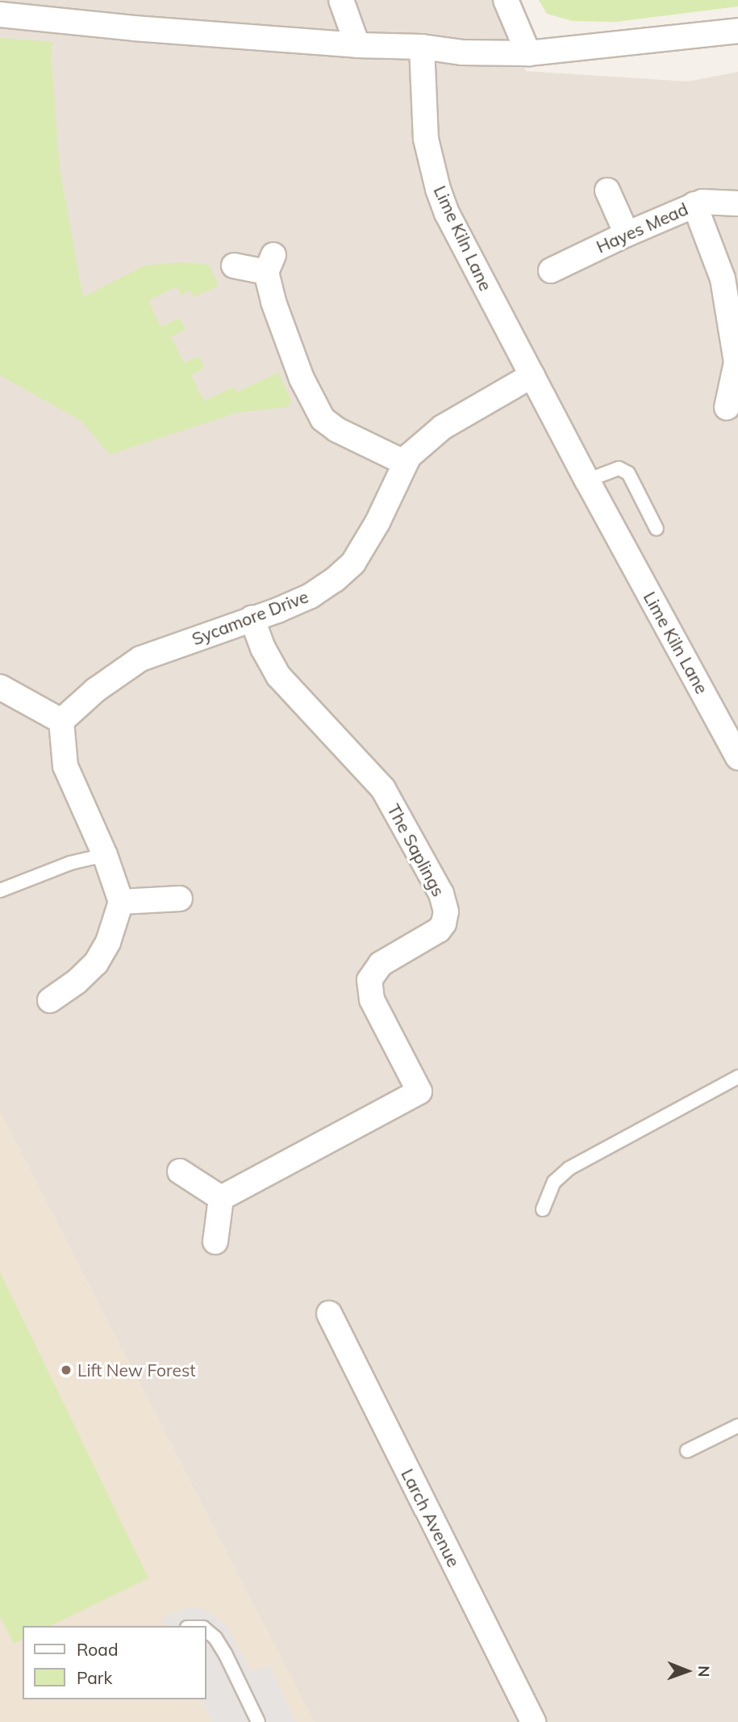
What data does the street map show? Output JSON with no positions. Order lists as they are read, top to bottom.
{
  "streets": {
    "street": [
      "Hayes Mead",
      "Lime Kiln Lane",
      "Sycamore Drive",
      "The Saplings",
      "Larch Avenue"
    ]
  },
  "crossings": [
    ["Lime Kiln Lane", "Sycamore Drive"],
    ["Sycamore Drive", "The Saplings"]
  ],
  "places": ["Lift New Forest"],
  "legend": ["Road", "Park"],
  "north": "right"
}
